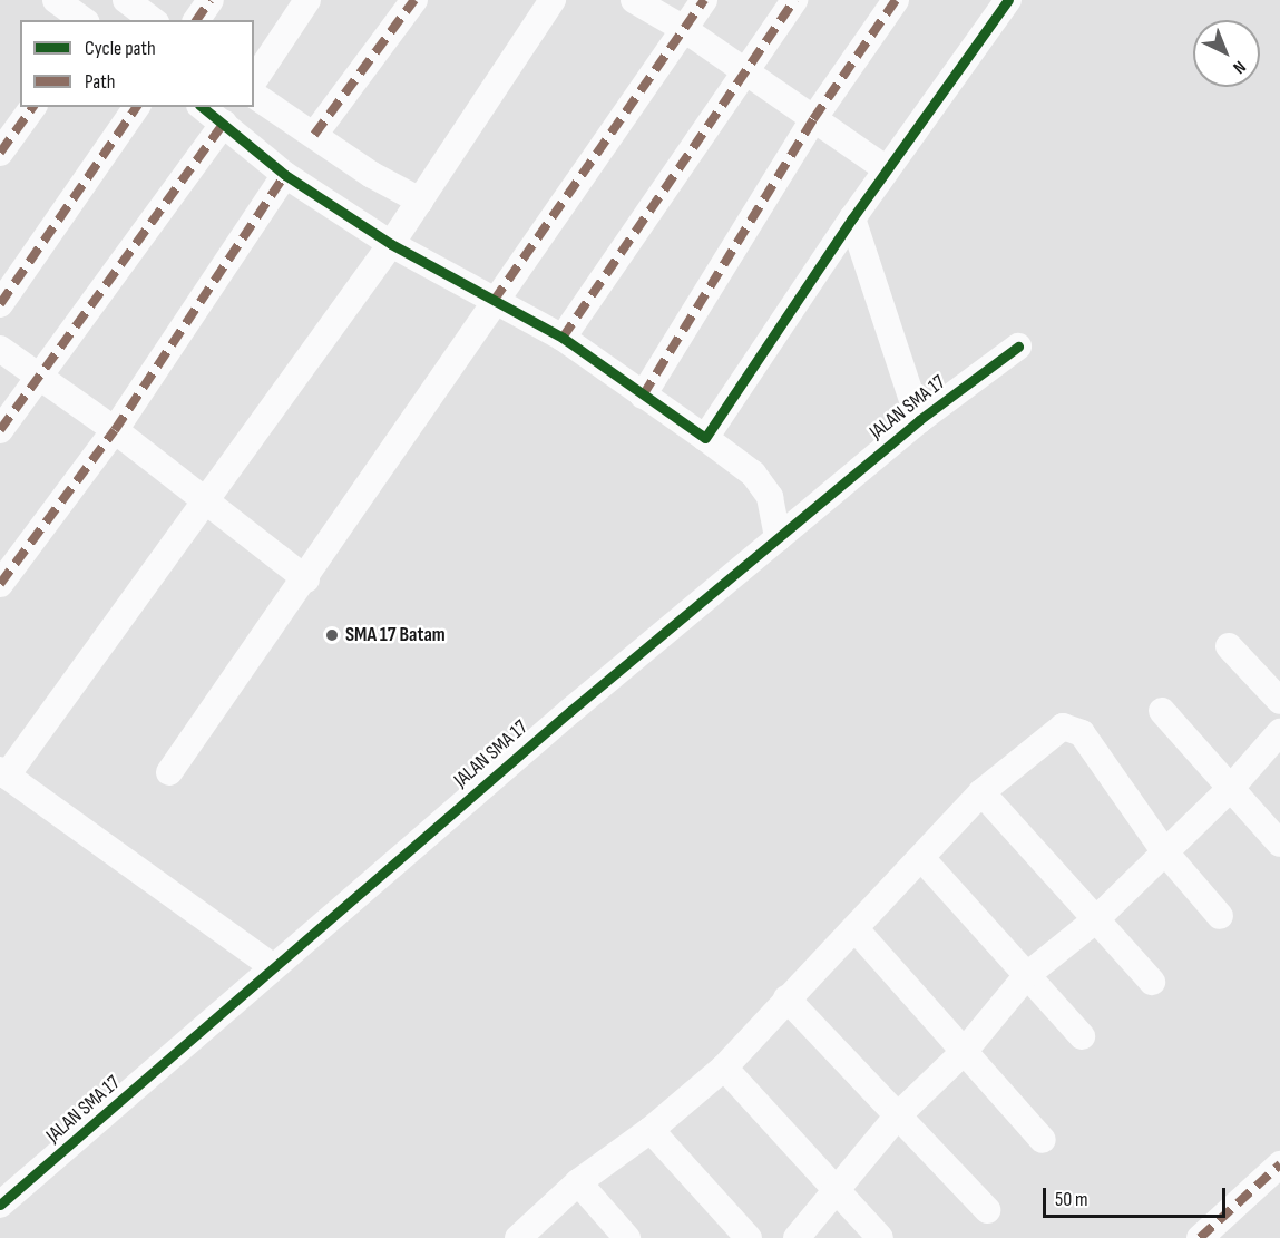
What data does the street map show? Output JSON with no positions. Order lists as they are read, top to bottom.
{
  "streets": {
    "street": ["JALAN SMA 17"]
  },
  "places": ["SMA 17 Batam"],
  "legend": ["Cycle path", "Path"],
  "scale_bar": "50 m",
  "north": "bottom right"
}
